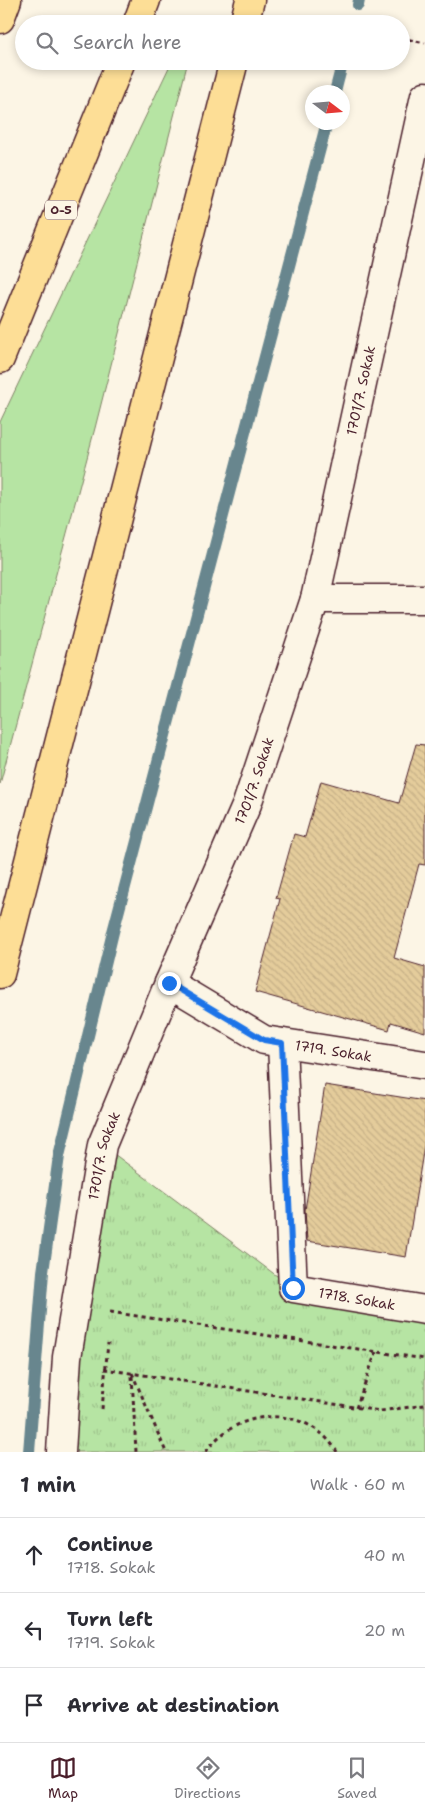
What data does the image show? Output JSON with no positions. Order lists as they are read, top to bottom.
{
  "streets": {
    "highway": ["O-5"],
    "street": ["1701/7. Sokak", "1719. Sokak", "1718. Sokak"]
  },
  "crossings": [
    ["1701/7. Sokak", "1719. Sokak"],
    ["1719. Sokak", "1718. Sokak"]
  ],
  "north": "right",
  "page": {
    "search": "Search here",
    "heading": ["1 min", "Walk · 60 m"],
    "list": [
      ["Continue", "1718. Sokak", "40 m"],
      ["Turn left", "1719. Sokak", "20 m"],
      "Arrive at destination"
    ],
    "nav": ["Map", "Directions", "Saved"]
  }
}
